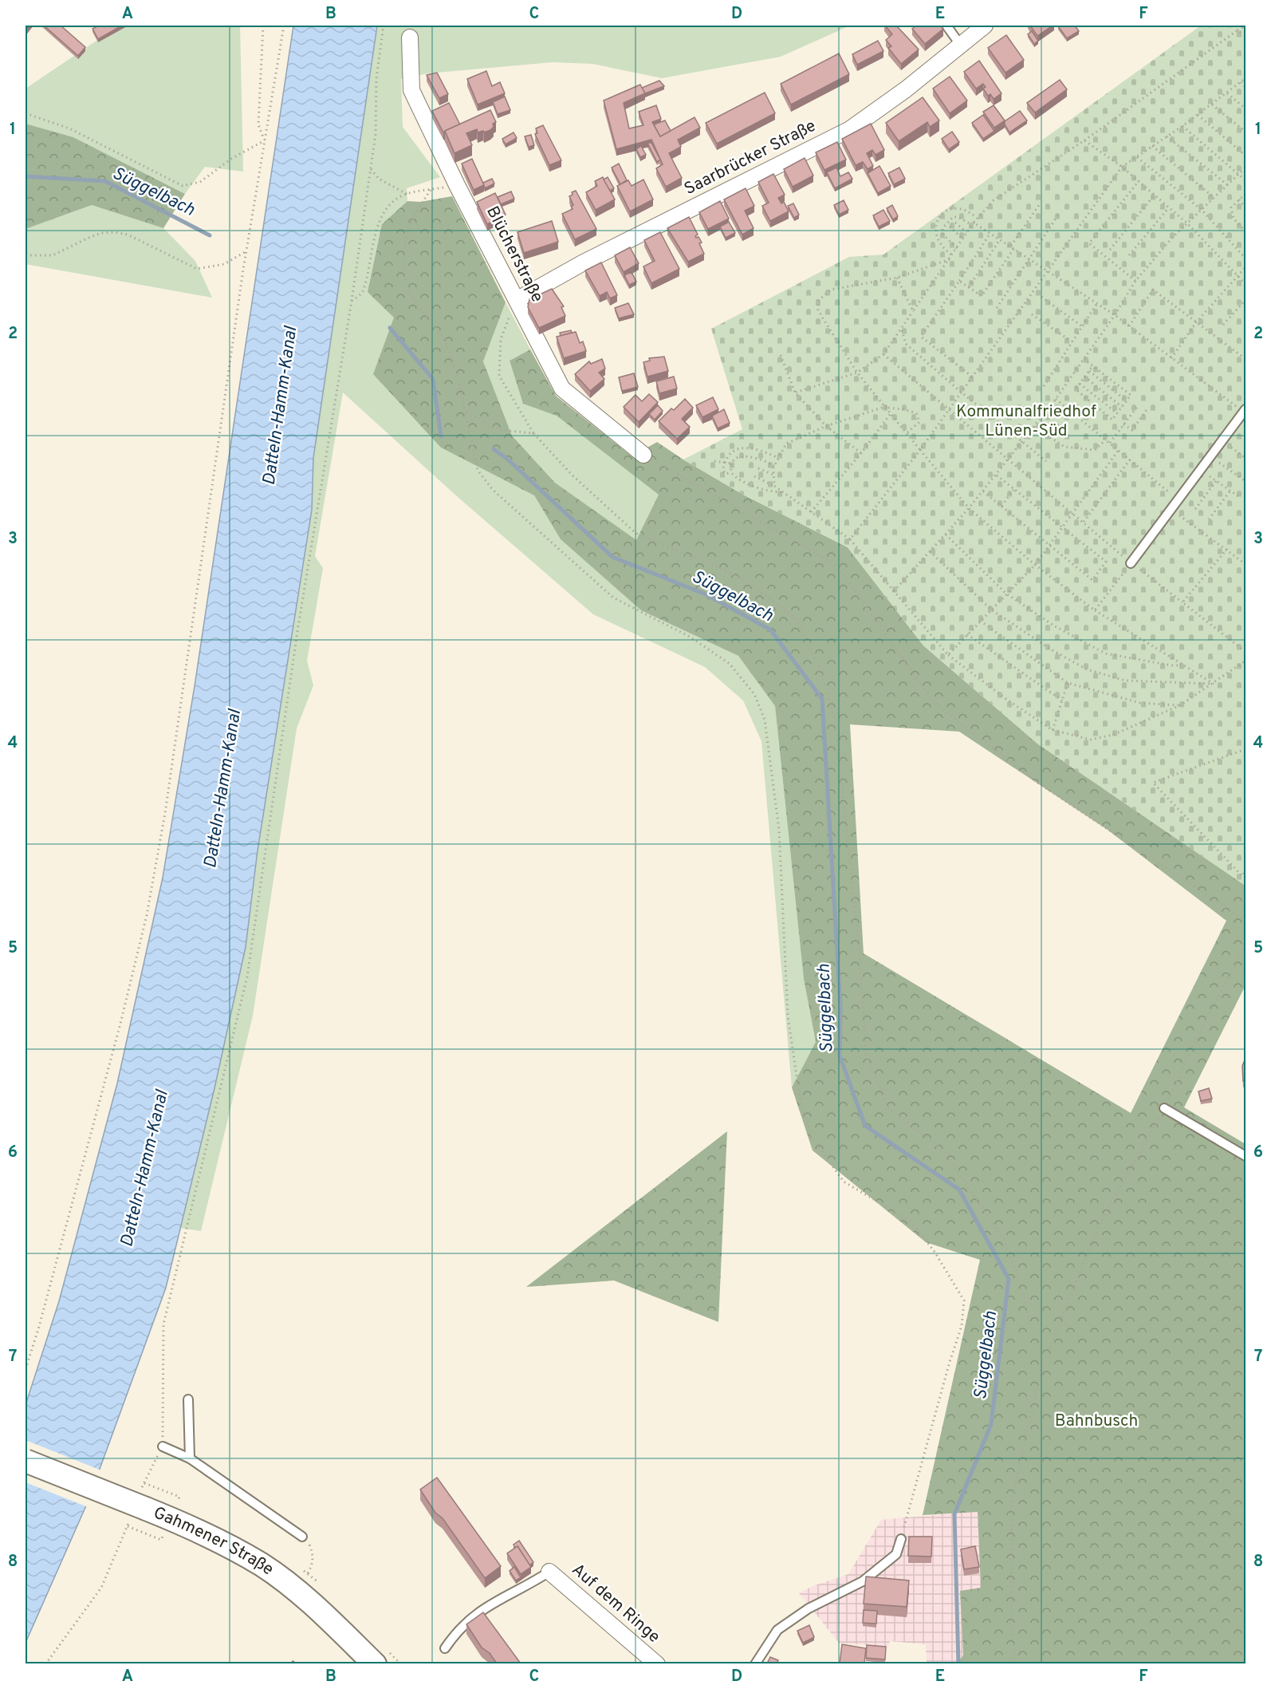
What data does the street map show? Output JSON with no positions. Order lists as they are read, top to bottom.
{
  "streets": {
    "main road": ["Gahmener Straße"],
    "street": ["Saarbrücker Straße", "Blücherstraße", "Auf dem Ringe"]
  },
  "crossings": [
    ["Saarbrücker Straße", "Blücherstraße"]
  ],
  "water": ["Süggelbach", "Datteln-Hamm-Kanal"],
  "parks": ["Kommunalfriedhof Lünen-Süd", "Bahnbusch"],
  "grid": {
    "columns": [
      "A",
      "B",
      "C",
      "D",
      "E",
      "F"
    ],
    "rows": [
      "1",
      "2",
      "3",
      "4",
      "5",
      "6",
      "7",
      "8"
    ]
  }
}
